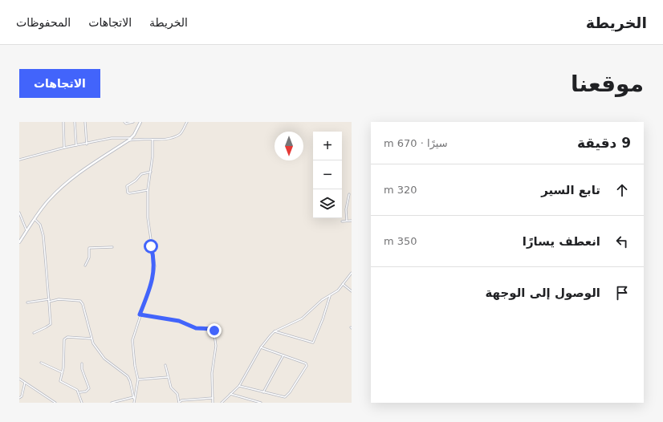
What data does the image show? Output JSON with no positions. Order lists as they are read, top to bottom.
{
  "north": "bottom",
  "page": {
    "header": "الخريطة",
    "nav": ["الخريطة", "الاتجاهات", "المحفوظات"],
    "buttons": "الاتجاهات",
    "title": "موقعنا",
    "heading": ["9 دقيقة", "سيرًا · 670 m"],
    "map_buttons": ["+", "−"],
    "list": [
      ["تابع السير", "320 m"],
      ["انعطف يسارًا", "350 m"],
      "الوصول إلى الوجهة"
    ]
  }
}
